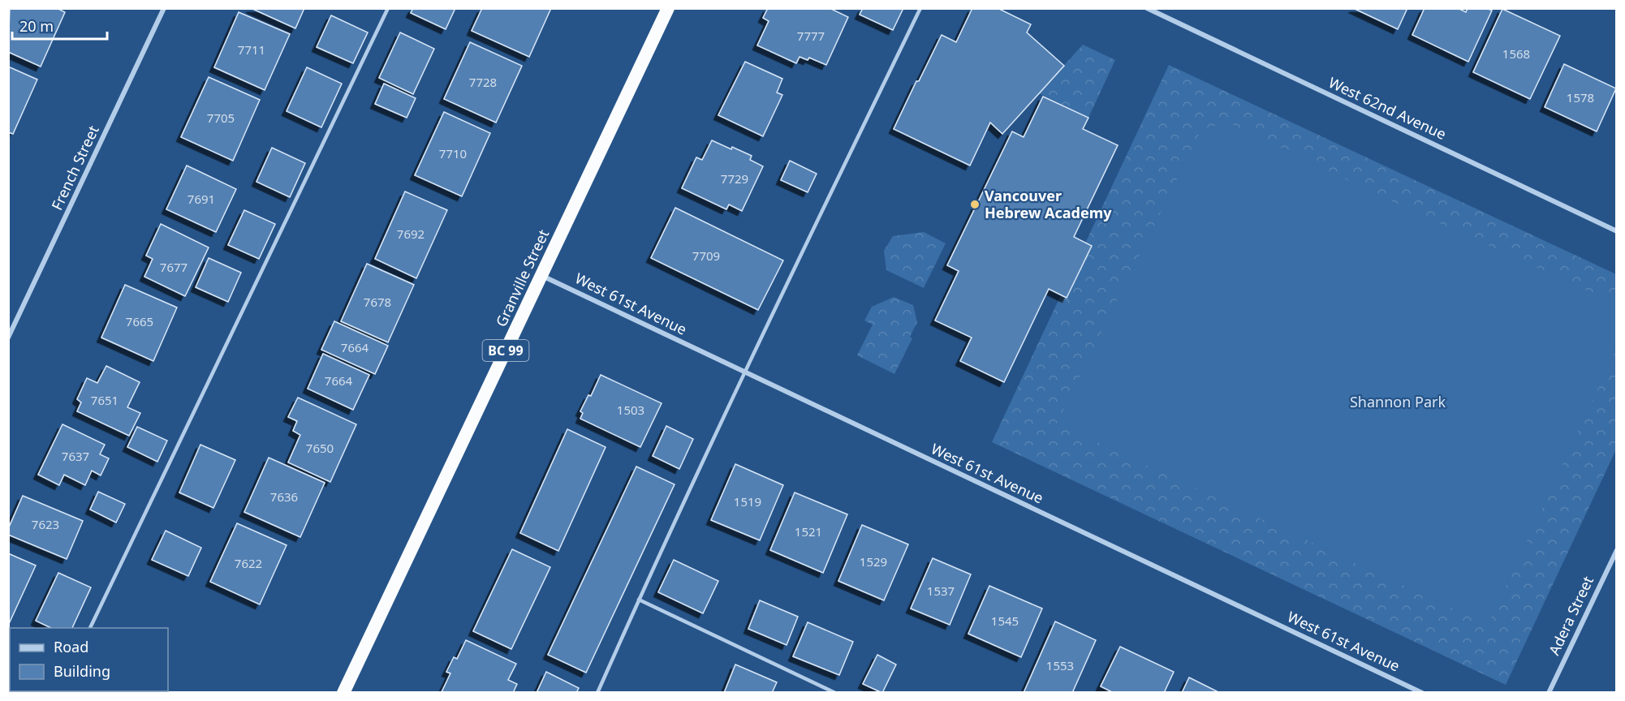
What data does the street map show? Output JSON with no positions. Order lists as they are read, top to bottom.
{
  "streets": {
    "highway": ["Granville Street", "BC 99"],
    "street": [
      "West 62nd Avenue",
      "French Street",
      "West 61st Avenue",
      "Adera Street"
    ]
  },
  "crossings": [
    ["Granville Street", "West 61st Avenue"]
  ],
  "parks": ["Shannon Park"],
  "places": ["Vancouver Hebrew Academy"],
  "house_numbers": [
    "7777",
    "7711",
    "1568",
    "7728",
    "1578",
    "7705",
    "7710",
    "7729",
    "7691",
    "7692",
    "7709",
    "7677",
    "7678",
    "7665",
    "7664",
    "7664",
    "7651",
    "1503",
    "7650",
    "7637",
    "7636",
    "1519",
    "7623",
    "1521",
    "1529",
    "7622",
    "1537",
    "1545",
    "1553"
  ],
  "legend": ["Road", "Building"],
  "scale_bar": "20 m"
}
